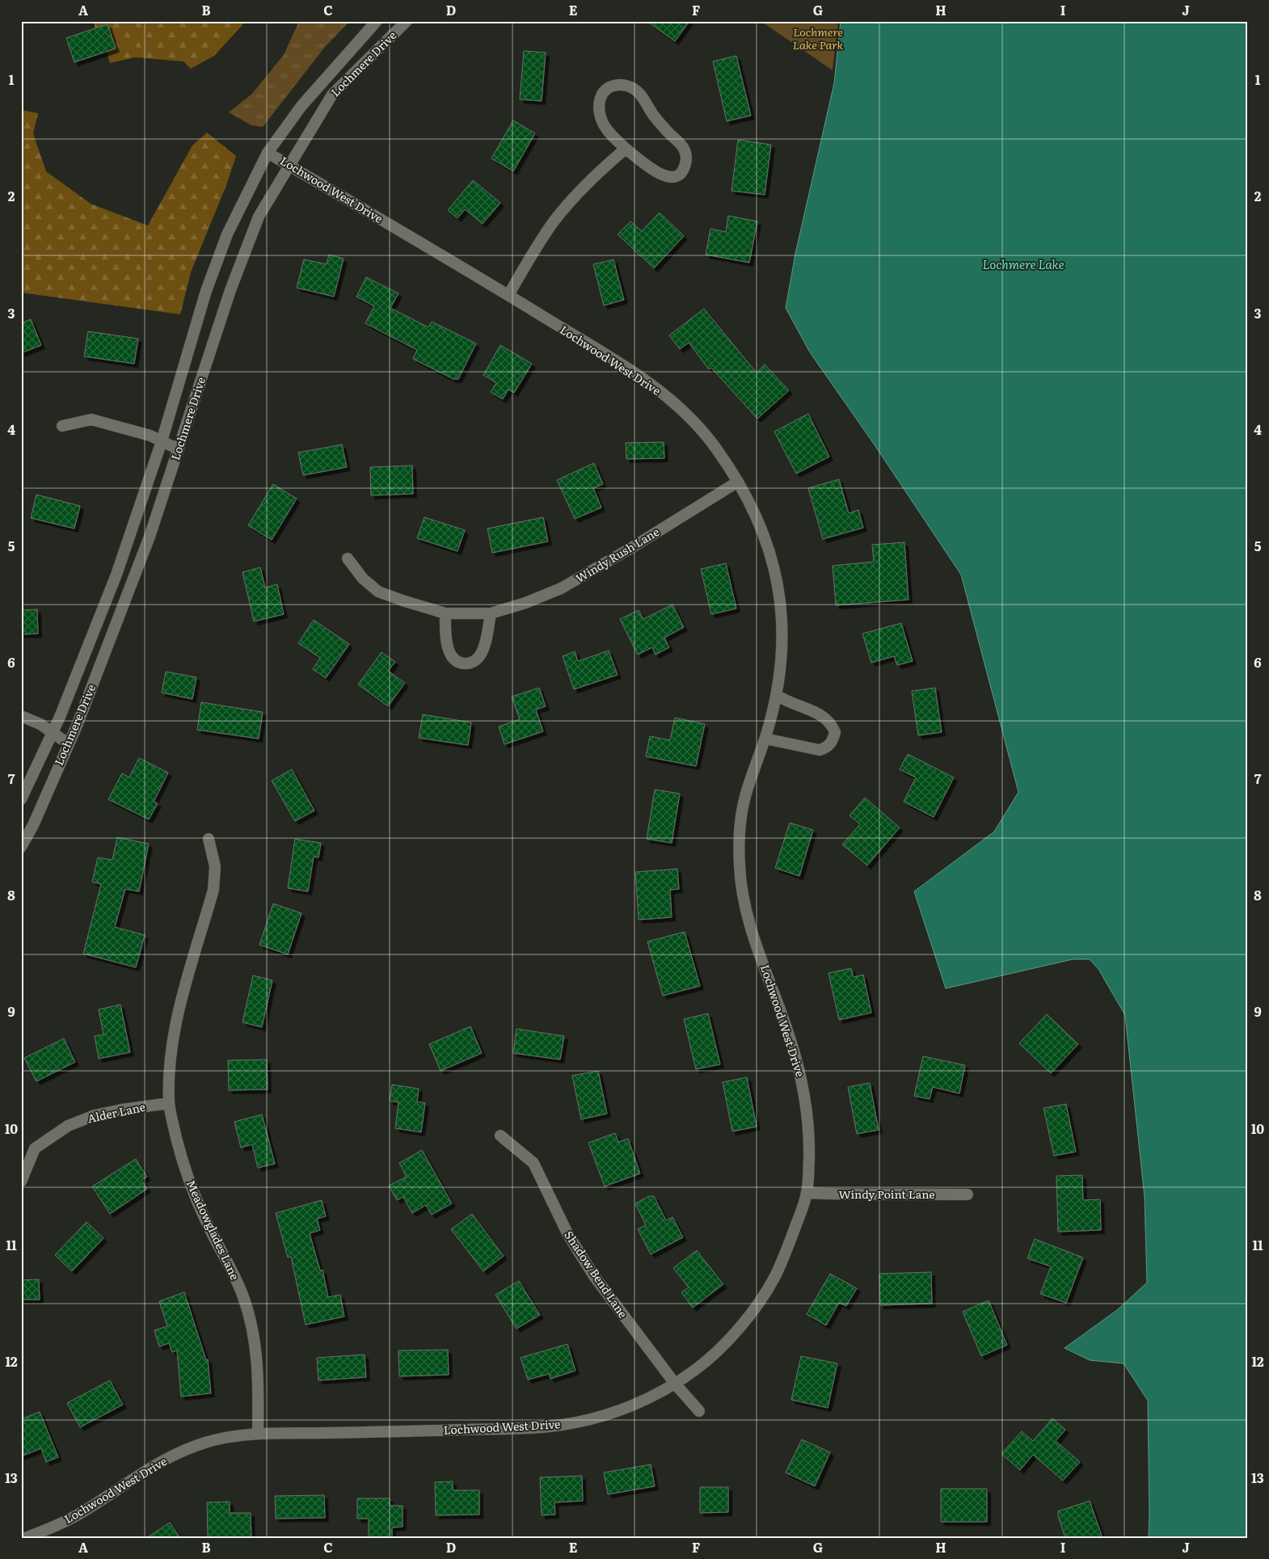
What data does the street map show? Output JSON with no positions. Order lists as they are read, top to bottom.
{
  "streets": {
    "street": [
      "Lochmere Drive",
      "Lochwood West Drive",
      "Windy Rush Lane",
      "Alder Lane",
      "Windy Point Lane",
      "Meadowglades Lane",
      "Shadow Bend Lane"
    ]
  },
  "crossings": [
    ["Lochmere Drive", "Lochwood West Drive"],
    ["Lochwood West Drive", "Windy Rush Lane"],
    ["Lochwood West Drive", "Windy Point Lane"],
    ["Lochwood West Drive", "Meadowglades Lane"],
    ["Lochwood West Drive", "Shadow Bend Lane"],
    ["Alder Lane", "Meadowglades Lane"]
  ],
  "water": ["Lochmere Lake"],
  "parks": ["Lochmere Lake Park"],
  "grid": {
    "columns": [
      "A",
      "B",
      "C",
      "D",
      "E",
      "F",
      "G",
      "H",
      "I",
      "J"
    ],
    "rows": [
      "1",
      "2",
      "3",
      "4",
      "5",
      "6",
      "7",
      "8",
      "9",
      "10",
      "11",
      "12",
      "13"
    ]
  }
}
